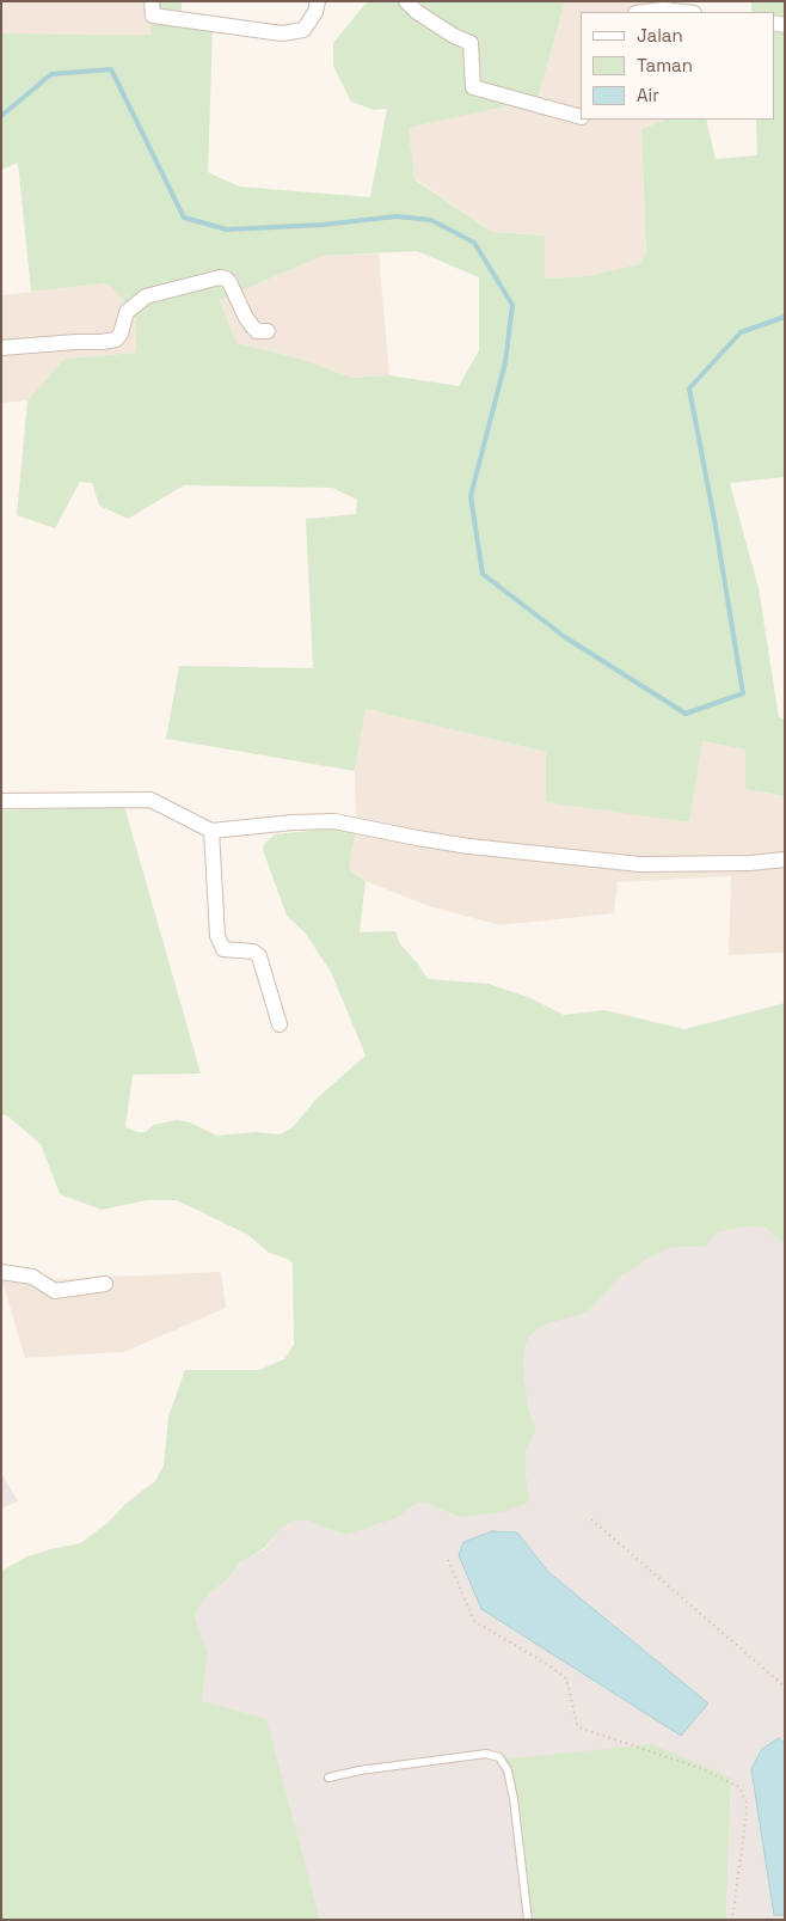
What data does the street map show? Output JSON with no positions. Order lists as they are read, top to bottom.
{
  "legend": ["Jalan", "Taman", "Air"]
}
